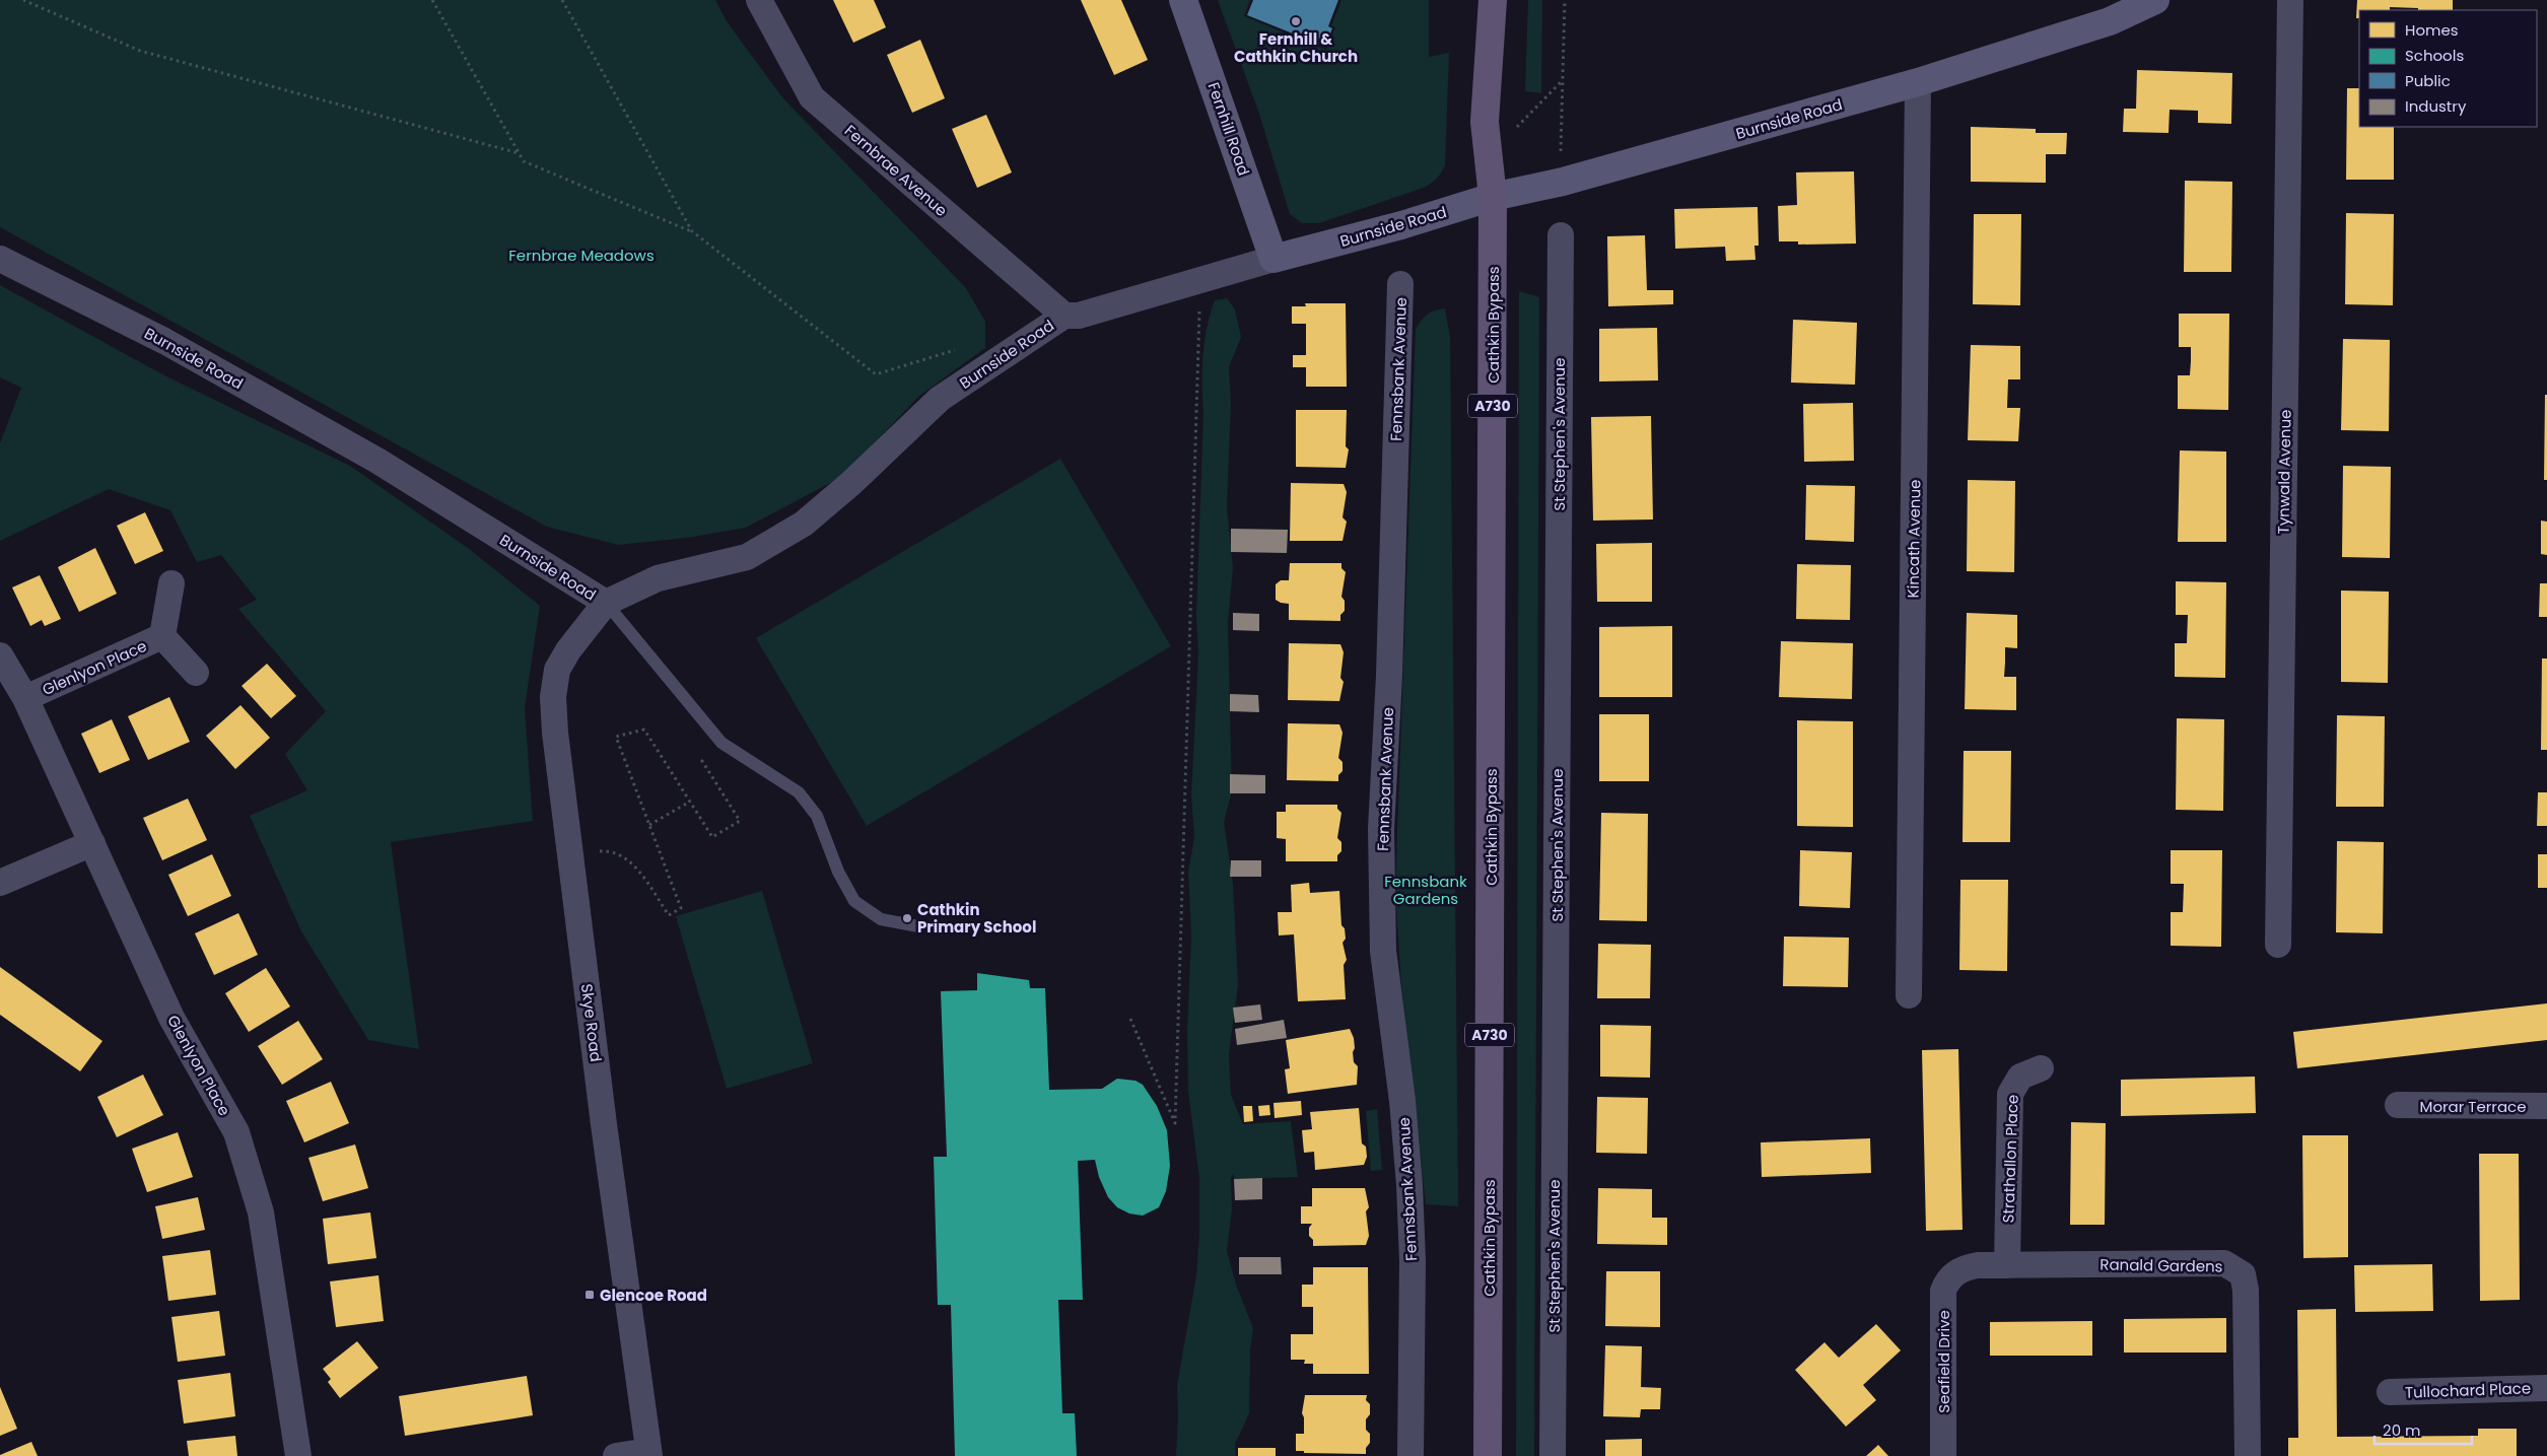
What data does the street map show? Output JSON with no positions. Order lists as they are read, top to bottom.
{
  "streets": {
    "main road": ["Cathkin Bypass", "A730"],
    "street": [
      "Burnside Road",
      "Fernhill Road",
      "Fernbrae Avenue",
      "Fennsbank Avenue",
      "St Stephen's Avenue",
      "Tynwald Avenue",
      "Kincath Avenue",
      "Glenlyon Place",
      "Skye Road",
      "Morar Terrace",
      "Strathallon Place",
      "Ranald Gardens",
      "Seafield Drive",
      "Tullochard Place"
    ]
  },
  "crossings": [
    ["Burnside Road", "Fernhill Road"],
    ["Burnside Road", "Fernbrae Avenue"],
    ["Burnside Road", "Cathkin Bypass"],
    ["Burnside Road", "A730"],
    ["Burnside Road", "Kincath Avenue"],
    ["Burnside Road", "Skye Road"],
    ["Cathkin Bypass", "A730"],
    ["Strathallon Place", "Ranald Gardens"],
    ["Ranald Gardens", "Seafield Drive"]
  ],
  "parks": ["Fernbrae Meadows", "Fennsbank Gardens"],
  "places": {
    "other": ["Fernhill & Cathkin Church", "Cathkin Primary School"],
    "transit": ["Glencoe Road"]
  },
  "legend": [
    "Homes",
    "Schools",
    "Public",
    "Industry"
  ],
  "scale_bar": "20 m"
}
